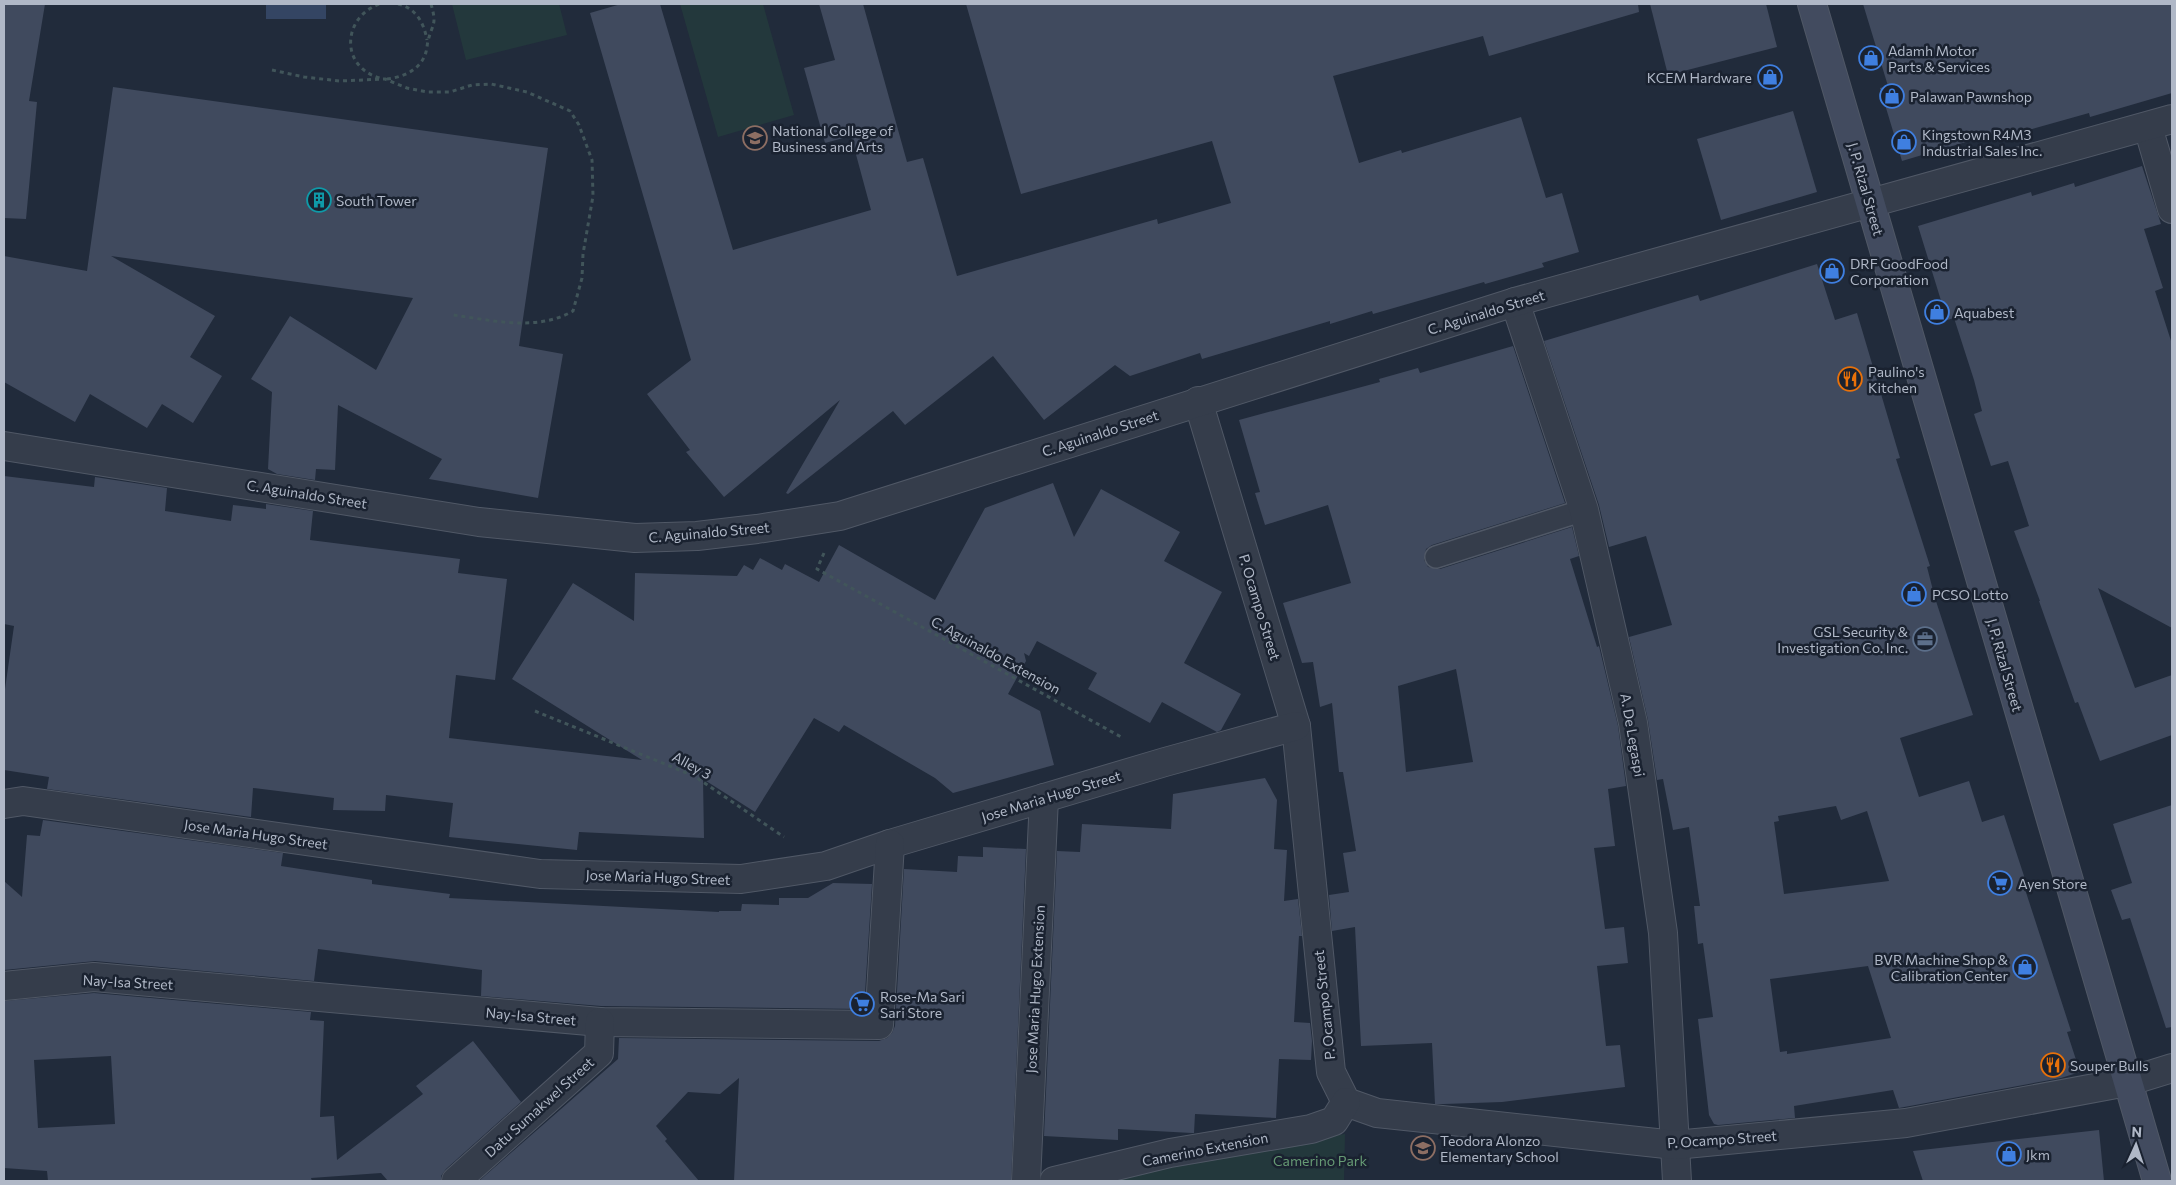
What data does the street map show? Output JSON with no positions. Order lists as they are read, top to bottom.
{
  "streets": {
    "street": [
      "J. P. Rizal Street",
      "C. Aguinaldo Street",
      "P. Ocampo Street",
      "A. De Legaspi",
      "Jose Maria Hugo Street",
      "Nay-Isa Street",
      "Jose Maria Hugo Extension",
      "Datu Sumakwel Street",
      "Camerino Extension"
    ],
    "path": ["C. Aguinaldo Extension", "Alley 3"]
  },
  "crossings": [
    ["J. P. Rizal Street", "C. Aguinaldo Street"],
    ["J. P. Rizal Street", "P. Ocampo Street"],
    ["C. Aguinaldo Street", "P. Ocampo Street"],
    ["C. Aguinaldo Street", "A. De Legaspi"],
    ["P. Ocampo Street", "A. De Legaspi"],
    ["P. Ocampo Street", "Jose Maria Hugo Street"],
    ["P. Ocampo Street", "Camerino Extension"],
    ["C. Aguinaldo Extension", "Jose Maria Hugo Street"],
    ["Alley 3", "Jose Maria Hugo Street"],
    ["Jose Maria Hugo Street", "Nay-Isa Street"],
    ["Jose Maria Hugo Street", "Jose Maria Hugo Extension"],
    ["Nay-Isa Street", "Datu Sumakwel Street"]
  ],
  "parks": ["Camerino Park"],
  "places": {
    "shop": [
      "Adamh Motor Parts & Services",
      "KCEM Hardware",
      "Palawan Pawnshop",
      "Kingstown R4M3 Industrial Sales Inc.",
      "DRF GoodFood Corporation",
      "Aquabest",
      "PCSO Lotto",
      "BVR Machine Shop & Calibration Center",
      "Jkm"
    ],
    "school or university": ["National College of Business and Arts", "Teodora Alonzo Elementary School"],
    "building": ["South Tower"],
    "restaurant": ["Paulino's Kitchen", "Souper Bulls"],
    "office": ["GSL Security & Investigation Co. Inc."],
    "supermarket": ["Ayen Store", "Rose-Ma Sari Sari Store"]
  },
  "north": "top"
}
